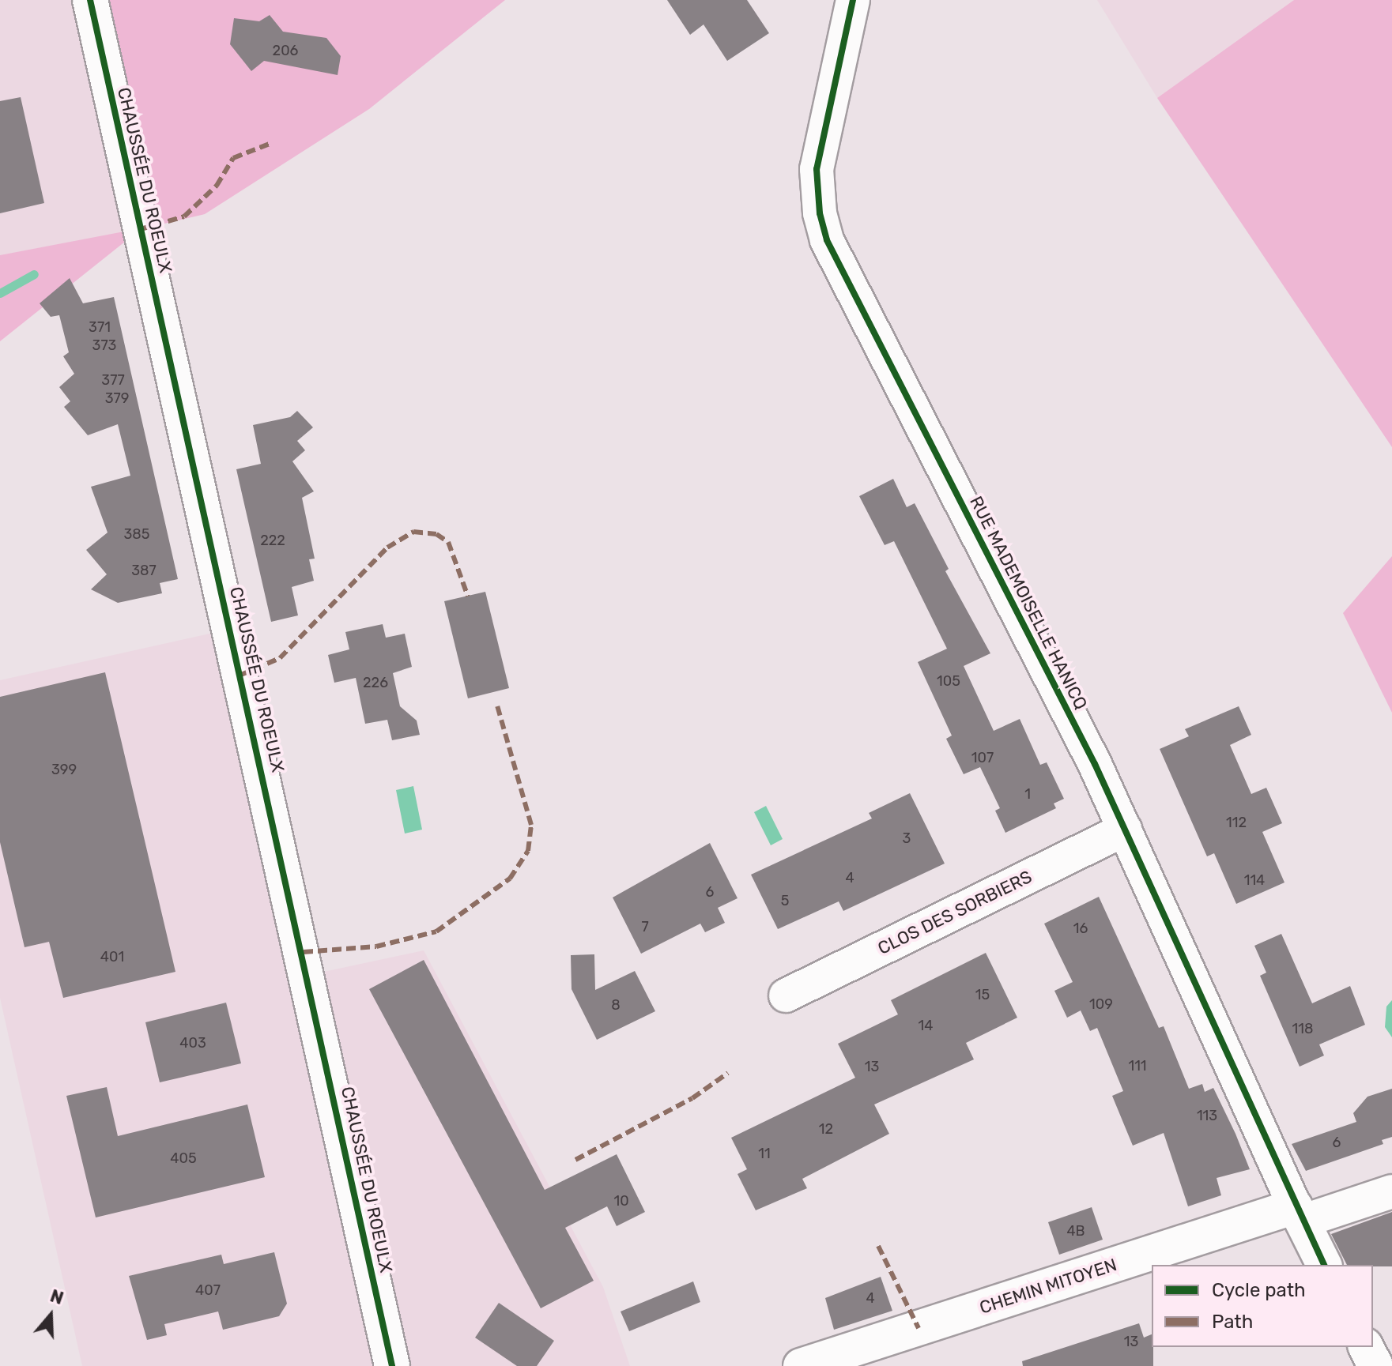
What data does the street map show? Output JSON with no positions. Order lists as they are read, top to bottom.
{
  "streets": {
    "main road": ["CHAUSSÉE DU ROEULX", "CHEMIN MITOYEN"],
    "street": ["RUE MADEMOISELLE HANICQ", "CLOS DES SORBIERS"]
  },
  "crossings": [
    ["RUE MADEMOISELLE HANICQ", "CLOS DES SORBIERS"],
    ["RUE MADEMOISELLE HANICQ", "CHEMIN MITOYEN"]
  ],
  "house_numbers": [
    "206",
    "371",
    "373",
    "377",
    "379",
    "385",
    "222",
    "387",
    "105",
    "226",
    "107",
    "399",
    "1",
    "112",
    "3",
    "4",
    "114",
    "6",
    "5",
    "7",
    "16",
    "401",
    "15",
    "109",
    "8",
    "14",
    "118",
    "403",
    "111",
    "13",
    "113",
    "12",
    "6",
    "11",
    "405",
    "10",
    "4B",
    "407",
    "4",
    "13"
  ],
  "legend": ["Cycle path", "Path"],
  "north": "top"
}
